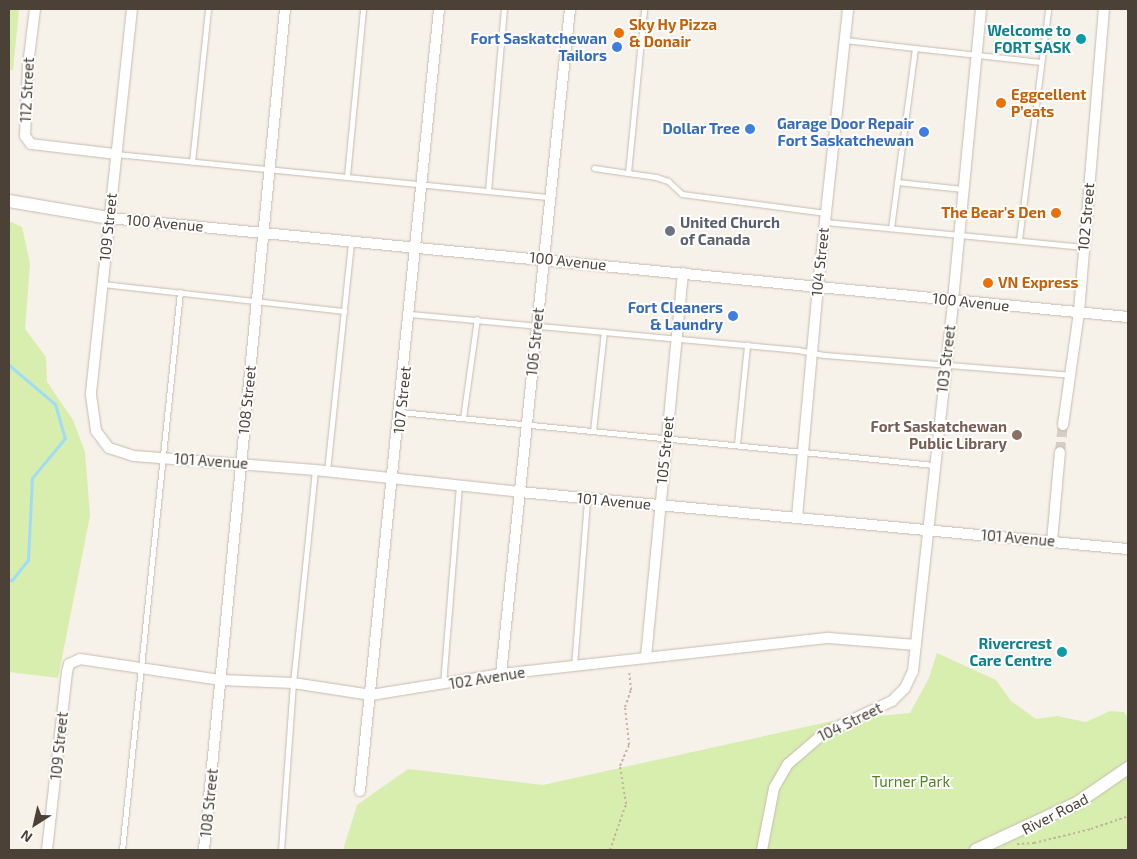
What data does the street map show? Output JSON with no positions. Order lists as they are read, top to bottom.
{
  "streets": {
    "street": [
      "112 Street",
      "102 Street",
      "100 Avenue",
      "109 Street",
      "104 Street",
      "106 Street",
      "103 Street",
      "108 Street",
      "107 Street",
      "105 Street",
      "101 Avenue",
      "102 Avenue",
      "River Road"
    ]
  },
  "crossings": [
    ["112 Street", "109 Street"],
    ["102 Street", "100 Avenue"],
    ["100 Avenue", "109 Street"],
    ["100 Avenue", "104 Street"],
    ["100 Avenue", "106 Street"],
    ["100 Avenue", "103 Street"],
    ["100 Avenue", "108 Street"],
    ["100 Avenue", "107 Street"],
    ["100 Avenue", "105 Street"],
    ["109 Street", "101 Avenue"],
    ["109 Street", "102 Avenue"],
    ["104 Street", "103 Street"],
    ["104 Street", "101 Avenue"],
    ["106 Street", "101 Avenue"],
    ["106 Street", "102 Avenue"],
    ["103 Street", "101 Avenue"],
    ["103 Street", "102 Avenue"],
    ["108 Street", "101 Avenue"],
    ["108 Street", "102 Avenue"],
    ["107 Street", "101 Avenue"],
    ["107 Street", "102 Avenue"],
    ["105 Street", "101 Avenue"],
    ["105 Street", "102 Avenue"]
  ],
  "parks": ["Turner Park"],
  "places": [
    "Sky Hy Pizza & Donair",
    "Welcome to FORT SASK",
    "Fort Saskatchewan Tailors",
    "Eggcellent P’eats",
    "Dollar Tree",
    "Garage Door Repair Fort Saskatchewan",
    "The Bear's Den",
    "United Church of Canada",
    "VN Express",
    "Fort Cleaners & Laundry",
    "Fort Saskatchewan Public Library",
    "Rivercrest Care Centre"
  ],
  "north": "bottom left"
}
